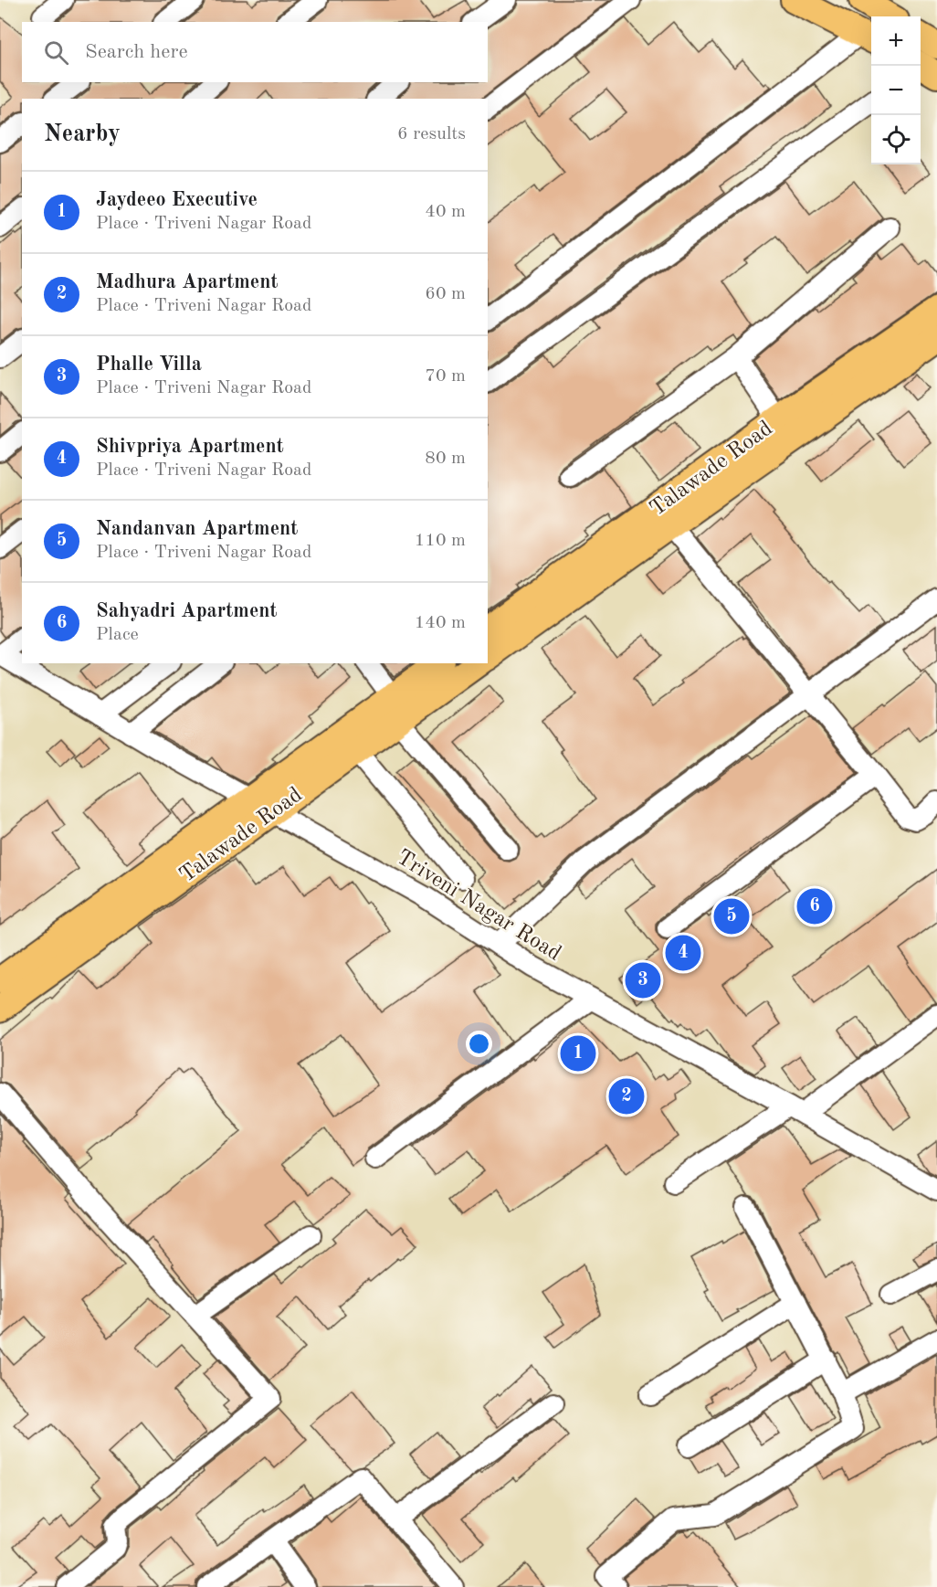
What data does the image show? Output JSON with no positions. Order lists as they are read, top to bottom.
{
  "streets": {
    "main road": ["Talawade Road"],
    "street": ["Triveni Nagar Road"]
  },
  "crossings": [
    ["Talawade Road", "Triveni Nagar Road"]
  ],
  "page": {
    "map_buttons": ["+", "−"],
    "search": "Search here",
    "heading": ["Nearby", "6 results"],
    "list": [
      {
        "mark": "1",
        "name": "Jaydeeo Executive",
        "note": "Place · Triveni Nagar Road",
        "value": "40 m"
      },
      {
        "mark": "2",
        "name": "Madhura Apartment",
        "note": "Place · Triveni Nagar Road",
        "value": "60 m"
      },
      {
        "mark": "3",
        "name": "Phalle Villa",
        "note": "Place · Triveni Nagar Road",
        "value": "70 m"
      },
      {
        "mark": "4",
        "name": "Shivpriya Apartment",
        "note": "Place · Triveni Nagar Road",
        "value": "80 m"
      },
      {
        "mark": "5",
        "name": "Nandanvan Apartment",
        "note": "Place · Triveni Nagar Road",
        "value": "110 m"
      },
      {
        "mark": "6",
        "name": "Sahyadri Apartment",
        "note": "Place",
        "value": "140 m"
      }
    ],
    "pins": [
      "6",
      "5",
      "4",
      "3",
      "1",
      "2"
    ]
  }
}
